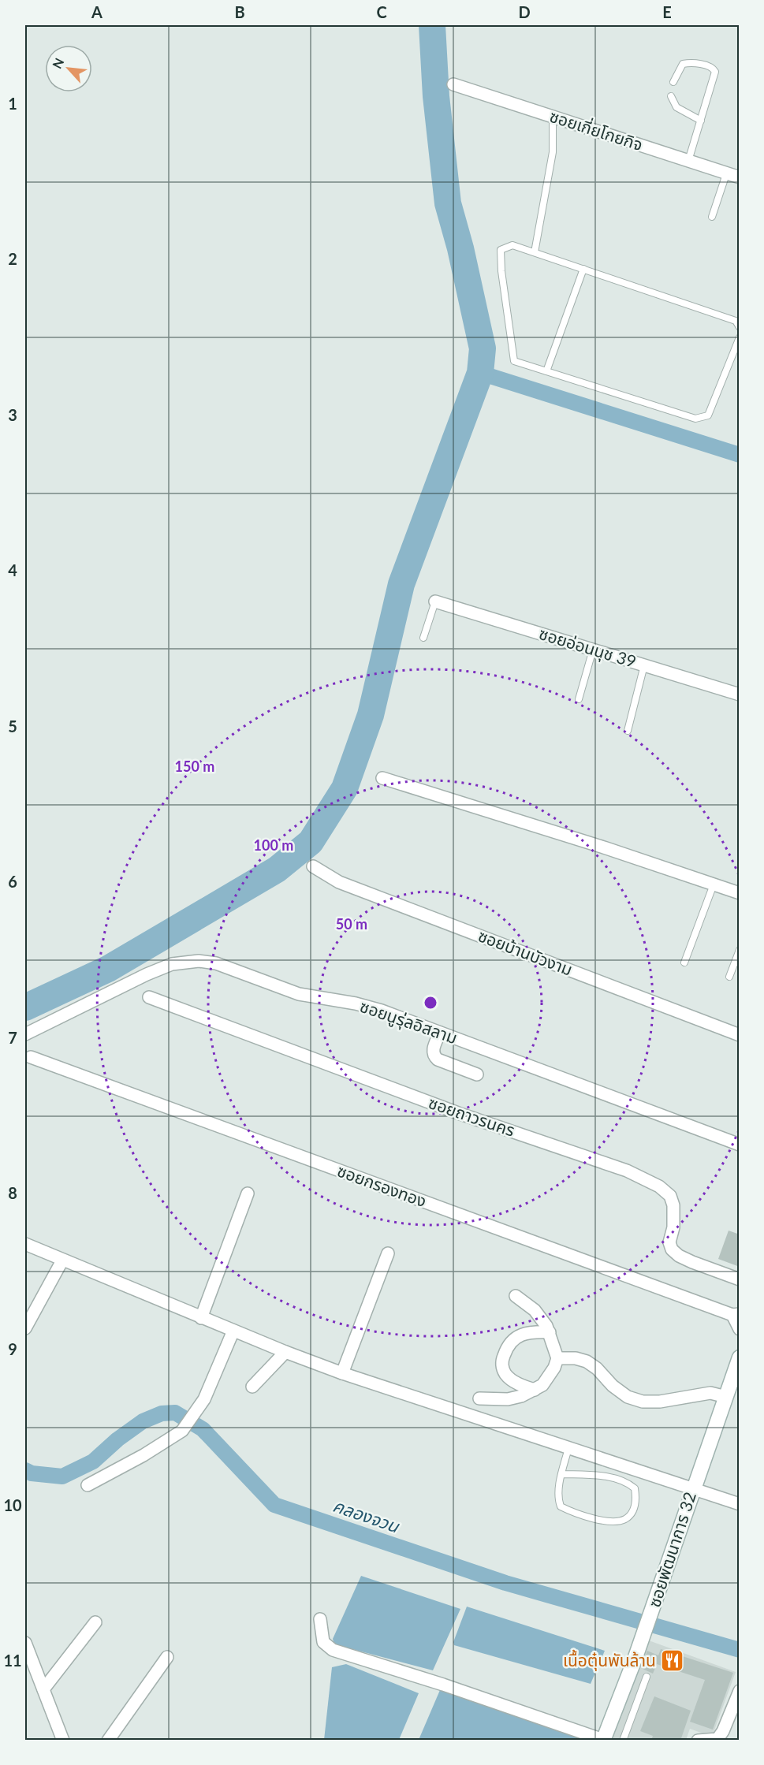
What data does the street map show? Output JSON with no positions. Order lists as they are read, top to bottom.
{
  "streets": {
    "street": [
      "ซอยเกี่ยโกยกิจ",
      "ซอยอ่อนนุช 39",
      "ซอยบ้านบัวงาม",
      "ซอยนูรุ่ลอิสลาม",
      "ซอยถาวรนคร",
      "ซอยกรองทอง",
      "ซอยพัฒนาการ 32"
    ]
  },
  "water": ["คลองจวน"],
  "places": {
    "restaurant": ["เนื้อตุ๋นพันล้าน"]
  },
  "north": "top left",
  "grid": {
    "columns": [
      "A",
      "B",
      "C",
      "D",
      "E"
    ],
    "rows": [
      "1",
      "2",
      "3",
      "4",
      "5",
      "6",
      "7",
      "8",
      "9",
      "10",
      "11"
    ]
  },
  "rings": ["150 m", "100 m", "50 m"]
}
